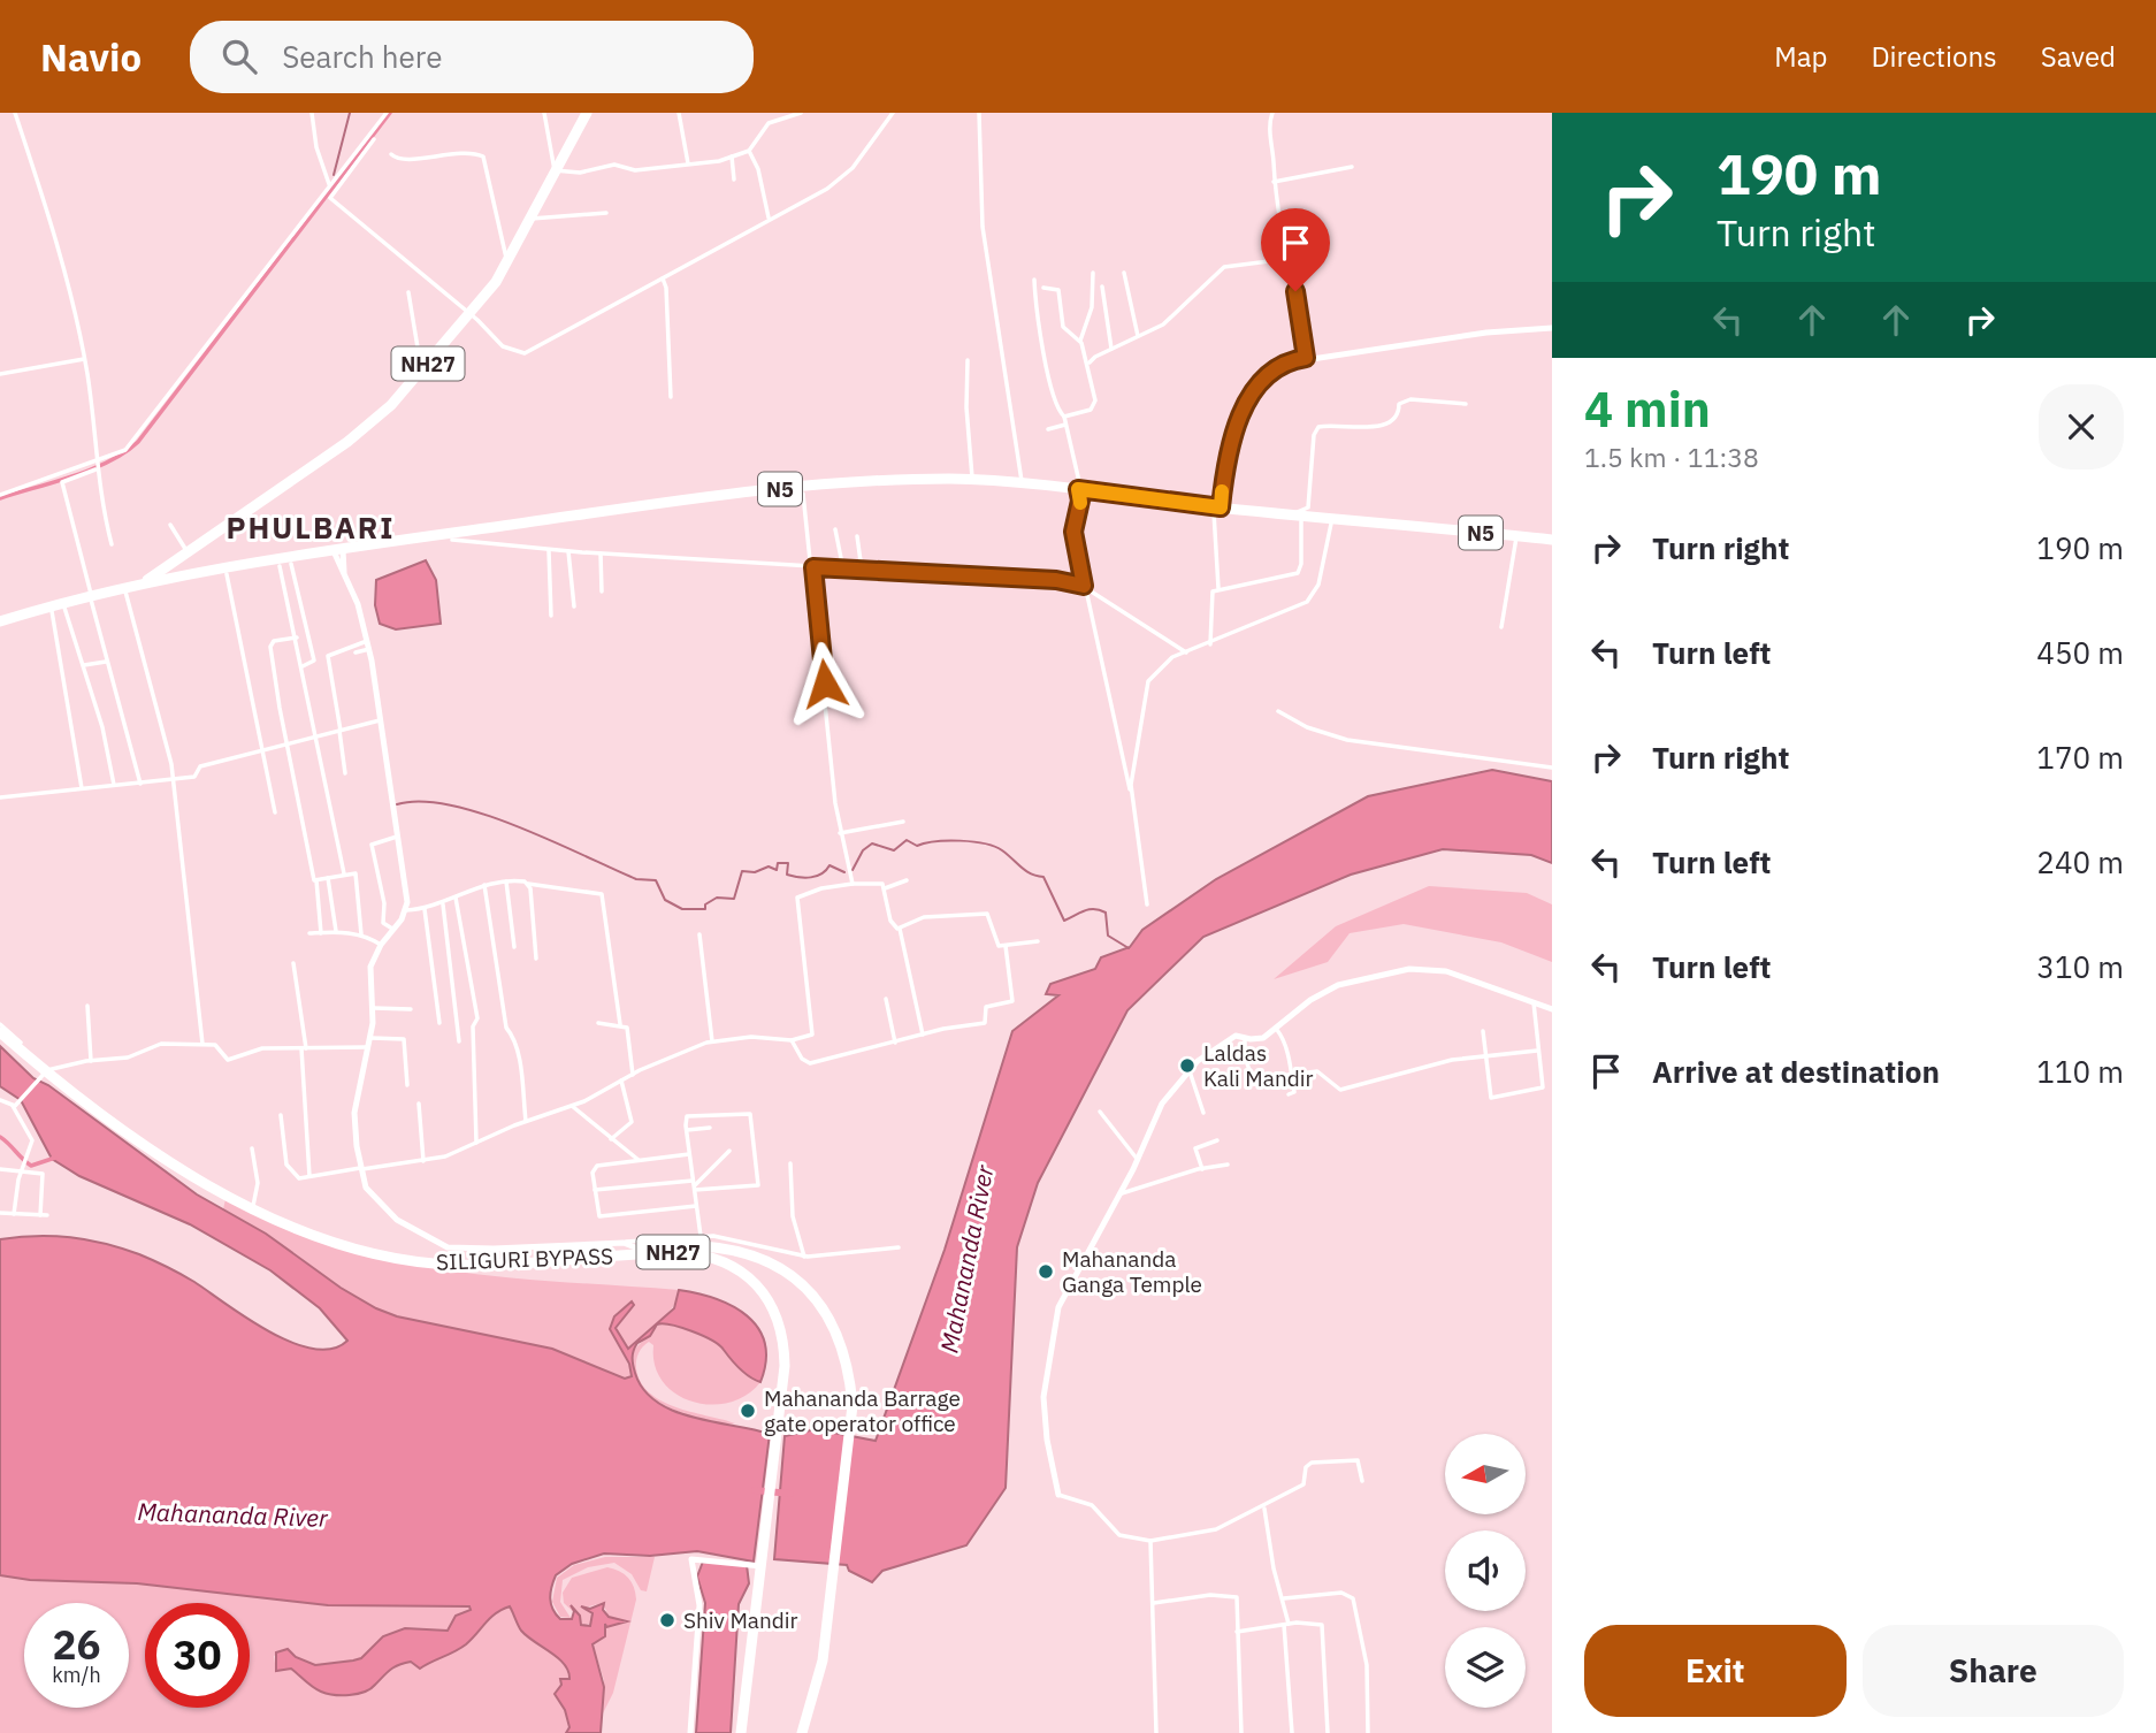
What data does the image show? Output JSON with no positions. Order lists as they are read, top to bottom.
{
  "streets": {
    "highway": ["NH27", "N5", "SILIGURI BYPASS"]
  },
  "crossings": [
    ["NH27", "N5"],
    ["NH27", "SILIGURI BYPASS"]
  ],
  "districts": ["PHULBARI"],
  "water": ["Mahananda River"],
  "places": [
    "Laldas Kali Mandir",
    "Mahananda Ganga Temple",
    "Mahananda Barrage gate operator office",
    "Shiv Mandir"
  ],
  "north": "left",
  "page": {
    "header": "Navio",
    "search": "Search here",
    "nav": ["Map", "Directions", "Saved"],
    "turn": ["190 m", "Turn right"],
    "heading": ["4 min", "1.5 km · 11:38"],
    "list": [
      {
        "name": "Turn right",
        "value": "190 m"
      },
      {
        "name": "Turn left",
        "value": "450 m"
      },
      {
        "name": "Turn right",
        "value": "170 m"
      },
      {
        "name": "Turn left",
        "value": "240 m"
      },
      {
        "name": "Turn left",
        "value": "310 m"
      },
      {
        "name": "Arrive at destination",
        "value": "110 m"
      }
    ],
    "speed": "26 km/h",
    "limit": "30",
    "buttons": ["Exit", "Share"]
  }
}
